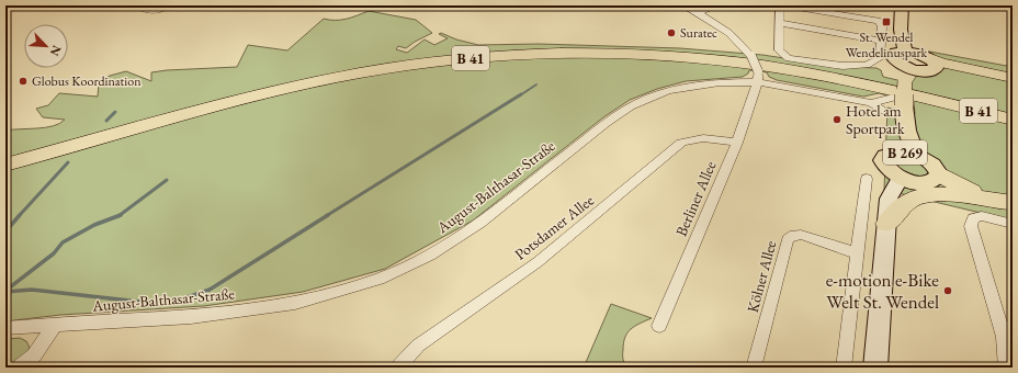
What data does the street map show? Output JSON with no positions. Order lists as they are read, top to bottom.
{
  "streets": {
    "highway": ["B 41"],
    "main road": ["B 269"],
    "street": [
      "August-Balthasar-Straße",
      "Berliner Allee",
      "Potsdamer Allee",
      "Kölner Allee"
    ]
  },
  "crossings": [
    ["B 269", "August-Balthasar-Straße"],
    ["August-Balthasar-Straße", "Berliner Allee"],
    ["Berliner Allee", "Potsdamer Allee"]
  ],
  "places": {
    "transit": ["St. Wendel Wendelinuspark"],
    "other": [
      "Suratec",
      "Globus Koordination",
      "Hotel am Sportpark",
      "e-motion e-Bike Welt St. Wendel"
    ]
  },
  "north": "bottom right"
}
